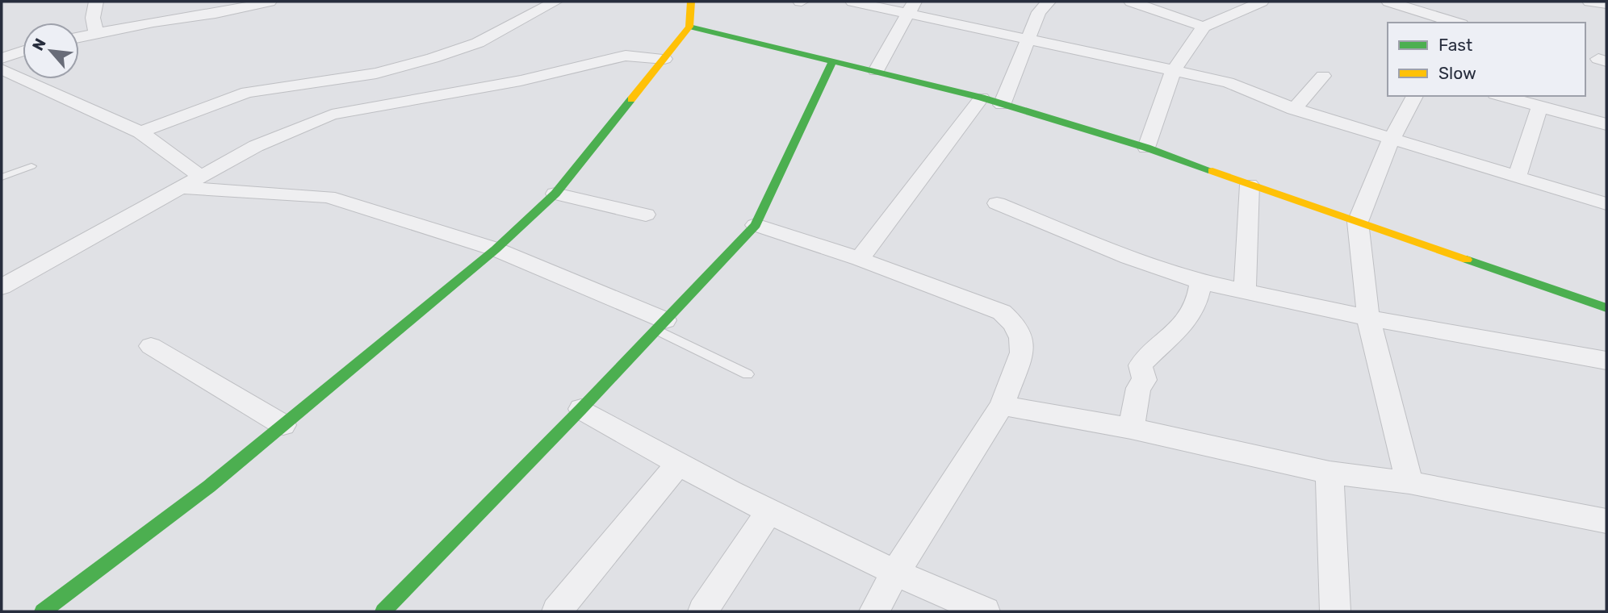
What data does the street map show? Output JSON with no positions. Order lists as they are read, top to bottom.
{
  "legend": ["Fast", "Slow"],
  "north": "top left"
}
